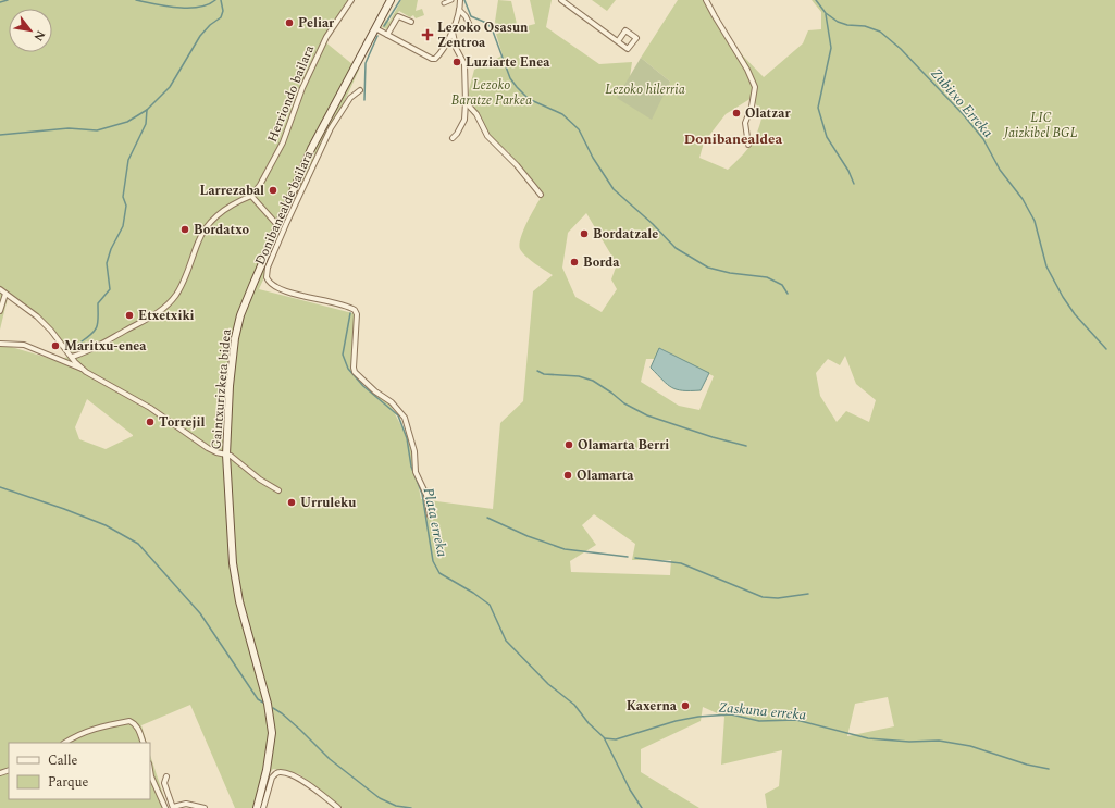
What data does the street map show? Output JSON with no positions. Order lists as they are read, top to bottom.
{
  "streets": {
    "main road": ["Gaintxurizketa bidea"],
    "street": ["Herriondo bailara", "Donibanealde bailara"]
  },
  "districts": ["Donibanealdea"],
  "water": ["Zubitxo Erreka", "Plata erreka", "Zaskuna erreka"],
  "parks": ["Lezoko Baratze Parkea", "Lezoko hilerria", "LIC Jaizkibel BGL"],
  "places": {
    "other": [
      "Peliar",
      "Luziarte Enea",
      "Olatzar",
      "Larrezabal",
      "Bordatxo",
      "Bordatzale",
      "Borda",
      "Etxetxiki",
      "Maritxu-enea",
      "Torrejil",
      "Olamarta Berri",
      "Olamarta",
      "Urruleku",
      "Kaxerna"
    ],
    "health": ["Lezoko Osasun Zentroa"]
  },
  "legend": ["Calle", "Parque"],
  "north": "bottom right"
}
